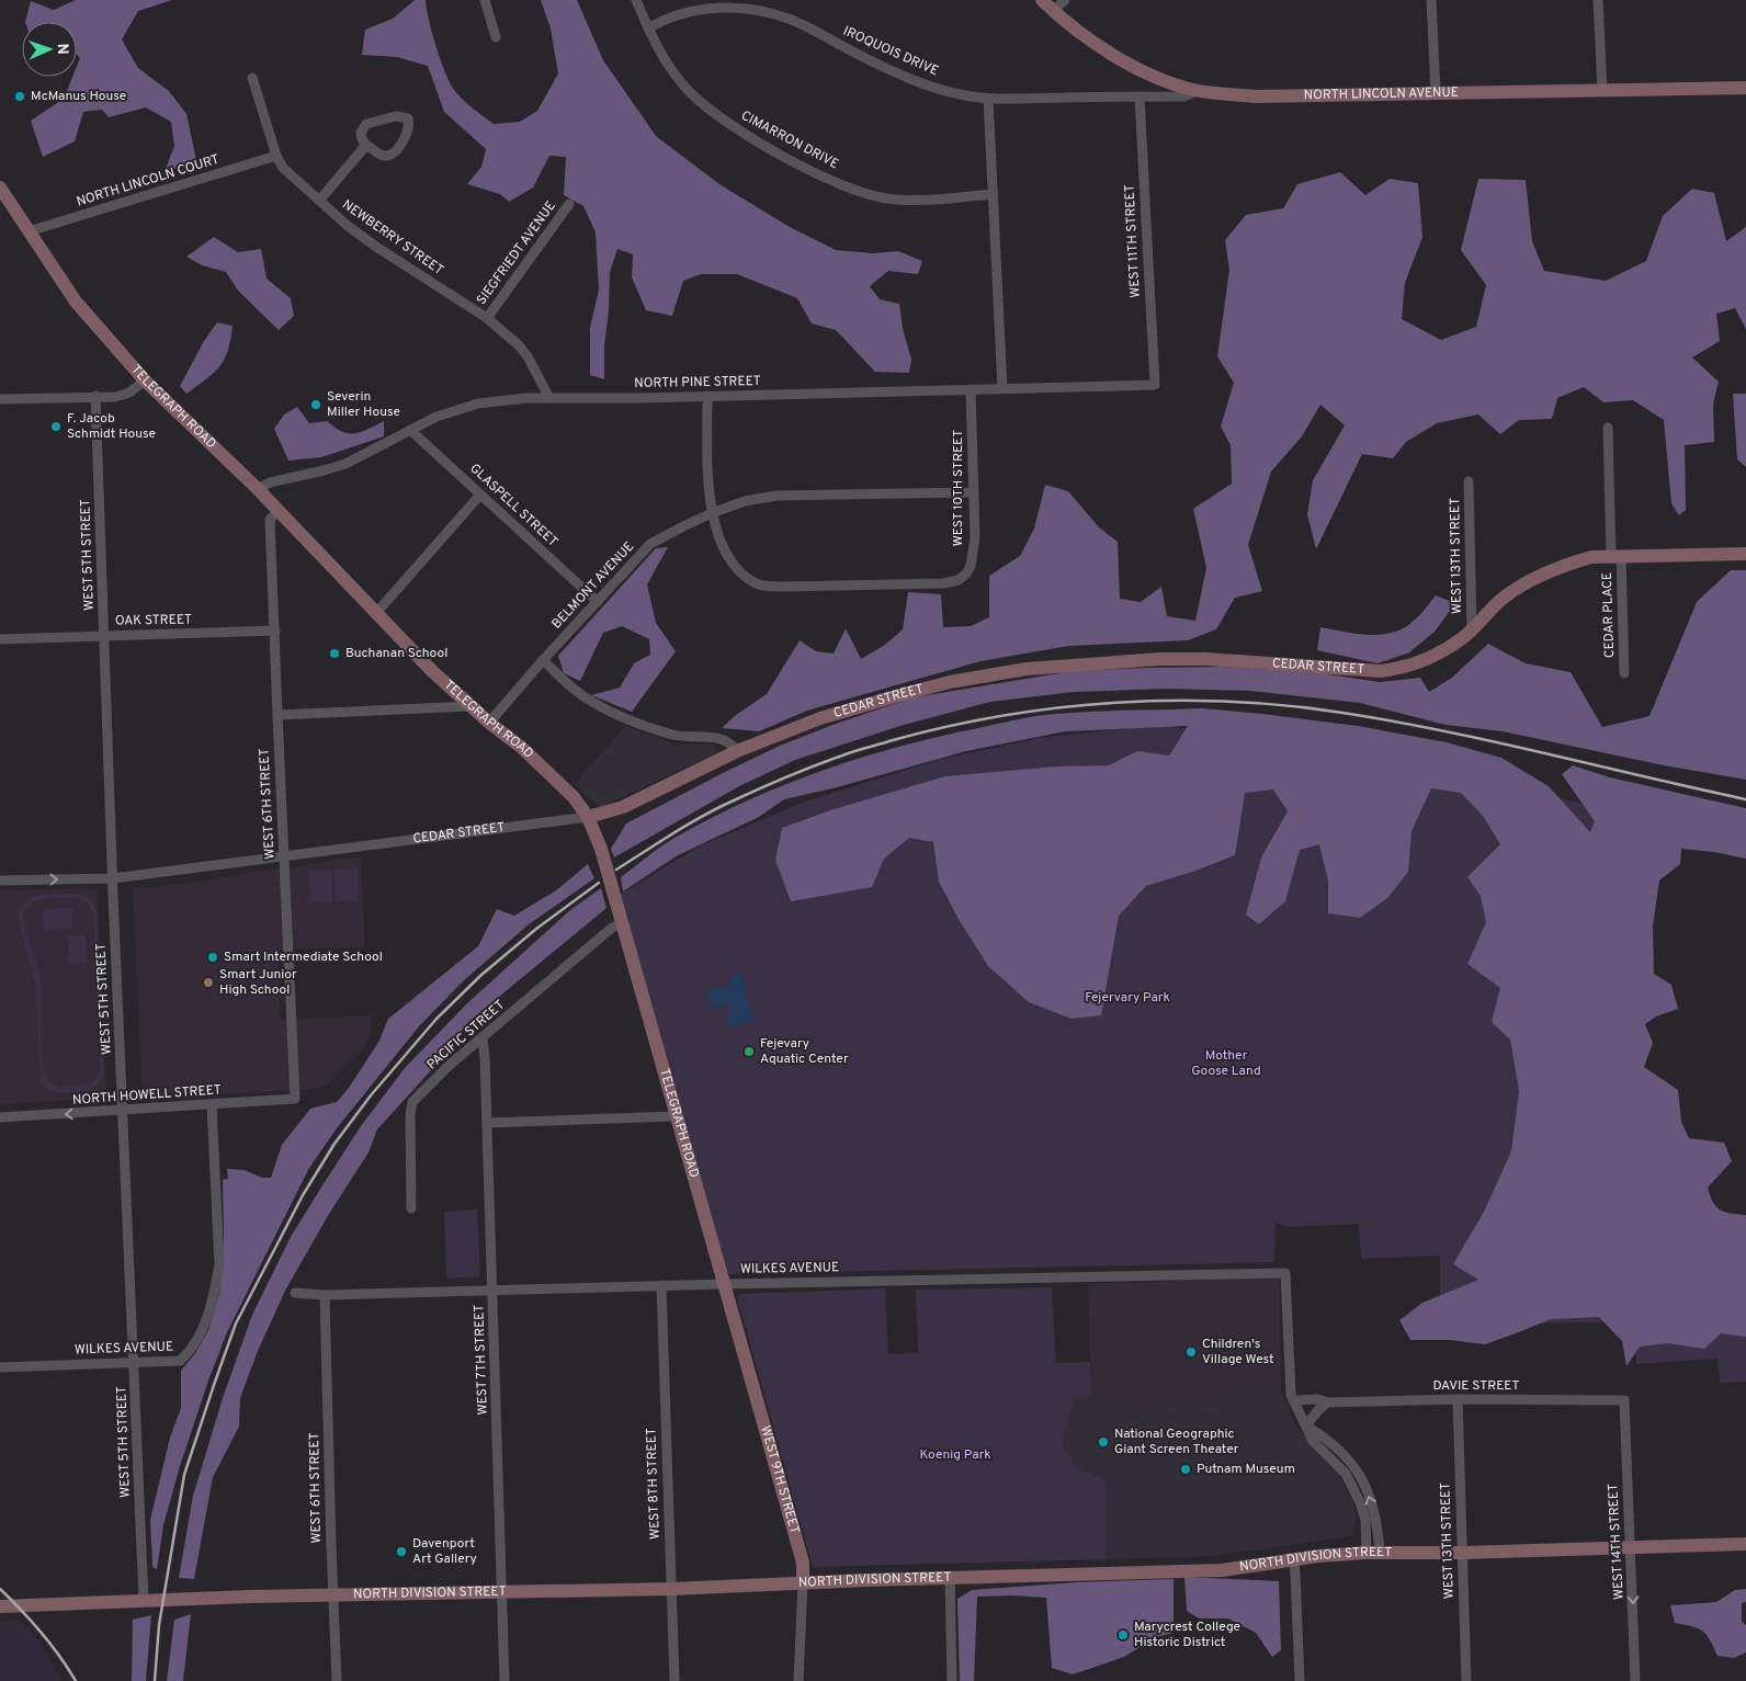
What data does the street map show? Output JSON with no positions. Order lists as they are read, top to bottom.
{
  "streets": {
    "street": [
      "IROQUOIS DRIVE",
      "NORTH LINCOLN AVENUE",
      "CIMARRON DRIVE",
      "NORTH LINCOLN COURT",
      "NEWBERRY STREET",
      "WEST 11TH STREET",
      "SIEGFRIEDT AVENUE",
      "NORTH PINE STREET",
      "TELEGRAPH ROAD",
      "WEST 10TH STREET",
      "GLASPELL STREET",
      "WEST 5TH STREET",
      "WEST 13TH STREET",
      "BELMONT AVENUE",
      "CEDAR PLACE",
      "OAK STREET",
      "CEDAR STREET",
      "WEST 6TH STREET",
      "PACIFIC STREET",
      "NORTH HOWELL STREET",
      "WILKES AVENUE",
      "WEST 7TH STREET",
      "DAVIE STREET",
      "WEST 9TH STREET",
      "WEST 8TH STREET",
      "WEST 14TH STREET",
      "NORTH DIVISION STREET"
    ]
  },
  "crossings": [
    ["IROQUOIS DRIVE", "NORTH LINCOLN AVENUE"],
    ["IROQUOIS DRIVE", "CIMARRON DRIVE"],
    ["IROQUOIS DRIVE", "WEST 11TH STREET"],
    ["NORTH LINCOLN COURT", "NEWBERRY STREET"],
    ["NORTH LINCOLN COURT", "TELEGRAPH ROAD"],
    ["NEWBERRY STREET", "SIEGFRIEDT AVENUE"],
    ["NEWBERRY STREET", "NORTH PINE STREET"],
    ["WEST 11TH STREET", "NORTH PINE STREET"],
    ["NORTH PINE STREET", "TELEGRAPH ROAD"],
    ["NORTH PINE STREET", "WEST 10TH STREET"],
    ["NORTH PINE STREET", "GLASPELL STREET"],
    ["TELEGRAPH ROAD", "BELMONT AVENUE"],
    ["TELEGRAPH ROAD", "CEDAR STREET"],
    ["TELEGRAPH ROAD", "WEST 6TH STREET"],
    ["TELEGRAPH ROAD", "PACIFIC STREET"],
    ["TELEGRAPH ROAD", "WILKES AVENUE"],
    ["TELEGRAPH ROAD", "WEST 9TH STREET"],
    ["WEST 10TH STREET", "BELMONT AVENUE"],
    ["GLASPELL STREET", "BELMONT AVENUE"],
    ["WEST 5TH STREET", "OAK STREET"],
    ["WEST 5TH STREET", "CEDAR STREET"],
    ["WEST 5TH STREET", "NORTH HOWELL STREET"],
    ["WEST 5TH STREET", "WILKES AVENUE"],
    ["WEST 5TH STREET", "NORTH DIVISION STREET"],
    ["WEST 13TH STREET", "CEDAR STREET"],
    ["WEST 13TH STREET", "DAVIE STREET"],
    ["WEST 13TH STREET", "NORTH DIVISION STREET"],
    ["CEDAR PLACE", "CEDAR STREET"],
    ["OAK STREET", "WEST 6TH STREET"],
    ["CEDAR STREET", "WEST 6TH STREET"],
    ["WEST 6TH STREET", "NORTH HOWELL STREET"],
    ["WEST 6TH STREET", "WILKES AVENUE"],
    ["WEST 6TH STREET", "NORTH DIVISION STREET"],
    ["PACIFIC STREET", "WEST 7TH STREET"],
    ["NORTH HOWELL STREET", "WILKES AVENUE"],
    ["WILKES AVENUE", "WEST 7TH STREET"],
    ["WILKES AVENUE", "DAVIE STREET"],
    ["WILKES AVENUE", "WEST 9TH STREET"],
    ["WILKES AVENUE", "WEST 8TH STREET"],
    ["WEST 7TH STREET", "NORTH DIVISION STREET"],
    ["DAVIE STREET", "WEST 14TH STREET"],
    ["WEST 9TH STREET", "NORTH DIVISION STREET"],
    ["WEST 8TH STREET", "NORTH DIVISION STREET"],
    ["WEST 14TH STREET", "NORTH DIVISION STREET"]
  ],
  "one_way": ["NORTH HOWELL STREET", "WEST 14TH STREET"],
  "parks": ["Fejervary Park", "Mother Goose Land", "Koenig Park"],
  "places": [
    "McManus House",
    "Severin Miller House",
    "F. Jacob Schmidt House",
    "Buchanan School",
    "Smart Intermediate School",
    "Smart Junior High School",
    "Fejevary Aquatic Center",
    "Children's Village West",
    "National Geographic Giant Screen Theater",
    "Putnam Museum",
    "Davenport Art Gallery",
    "Marycrest College Historic District"
  ],
  "north": "right"
}
